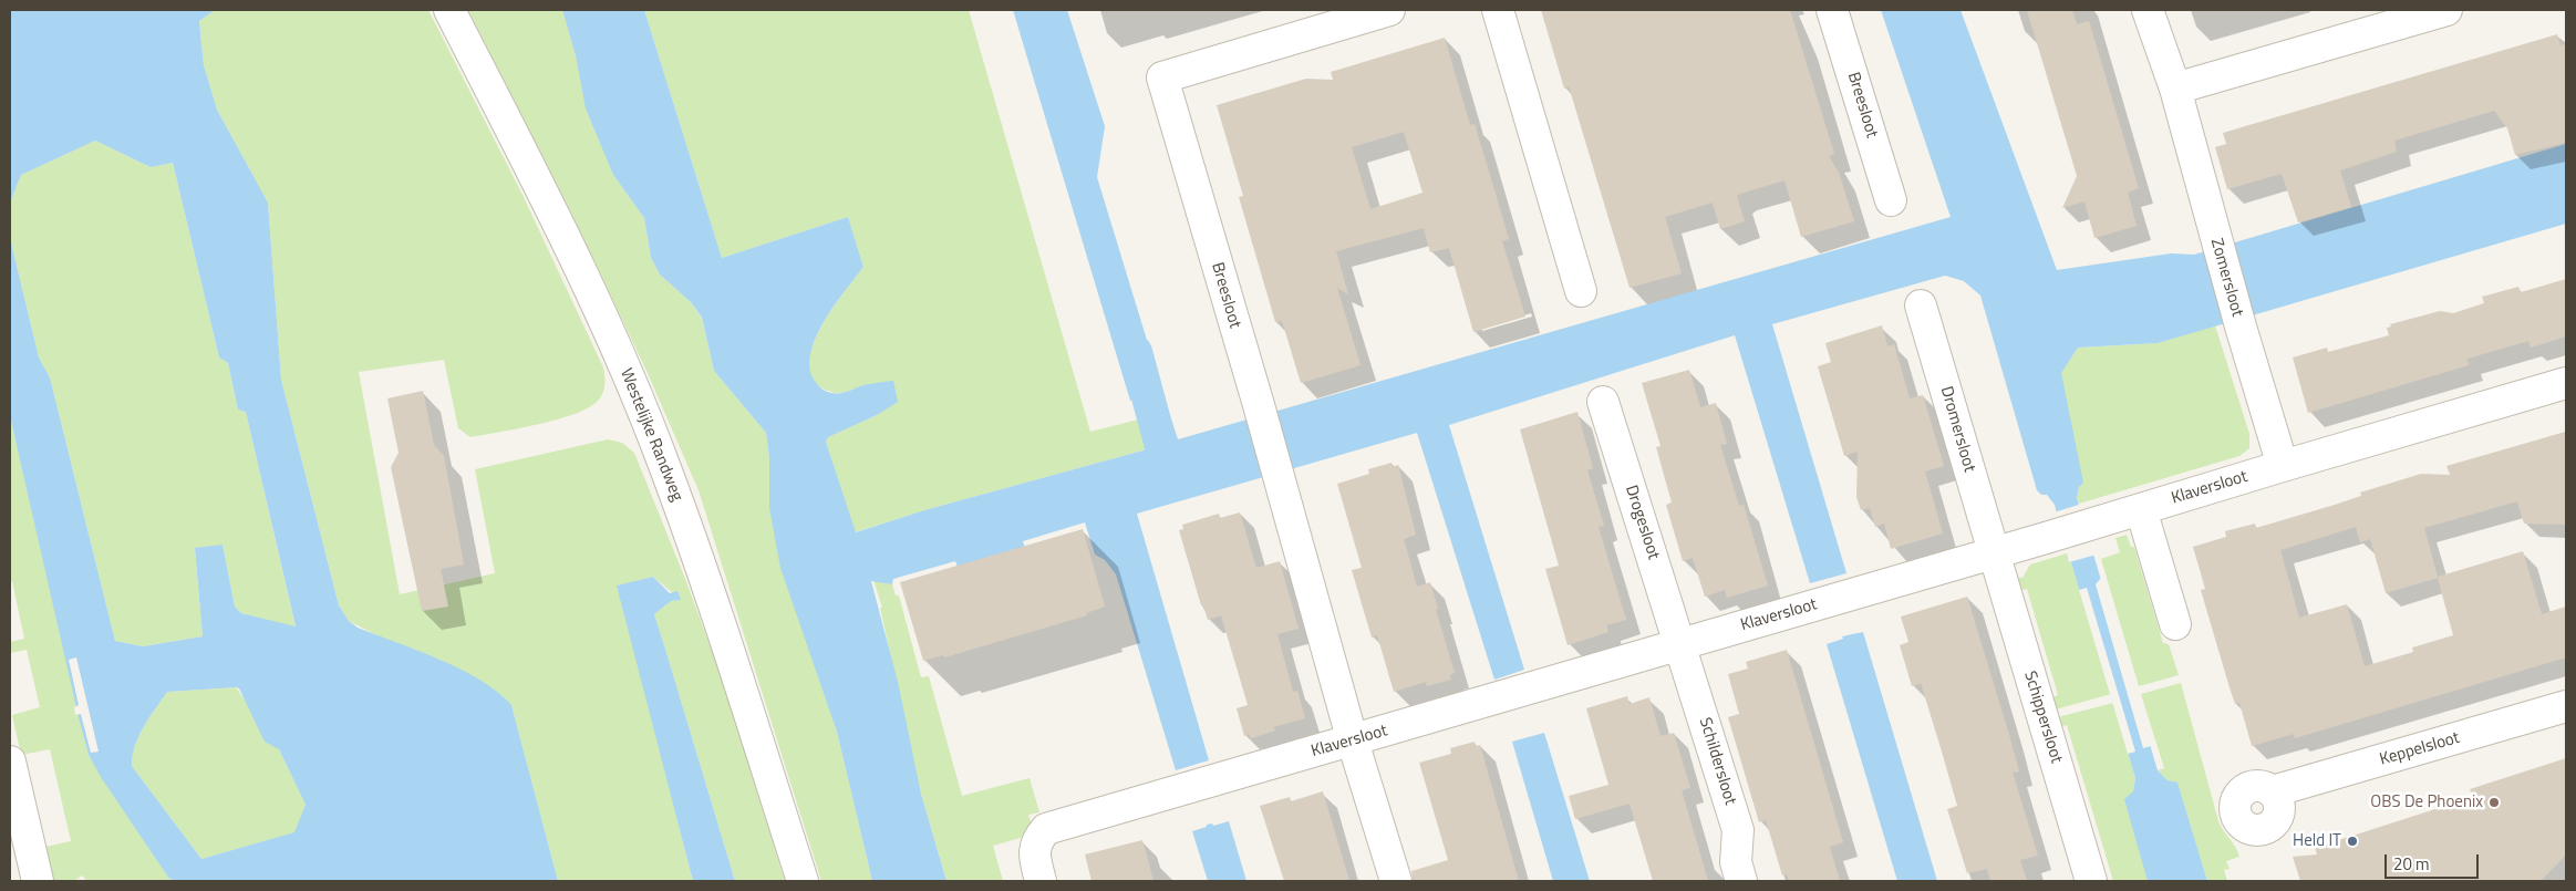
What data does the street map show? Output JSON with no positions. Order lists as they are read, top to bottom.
{
  "streets": {
    "street": [
      "Breesloot",
      "Zomersloot",
      "Dromersloot",
      "Westelijke Randweg",
      "Klaversloot",
      "Drogesloot",
      "Schippersloot",
      "Keppelsloot",
      "Schildersloot"
    ]
  },
  "crossings": [
    ["Breesloot", "Klaversloot"],
    ["Zomersloot", "Klaversloot"],
    ["Dromersloot", "Klaversloot"],
    ["Dromersloot", "Schippersloot"],
    ["Klaversloot", "Drogesloot"],
    ["Klaversloot", "Schippersloot"],
    ["Klaversloot", "Schildersloot"],
    ["Drogesloot", "Schildersloot"]
  ],
  "places": ["OBS De Phoenix", "Held IT"],
  "scale_bar": "20 m"
}
